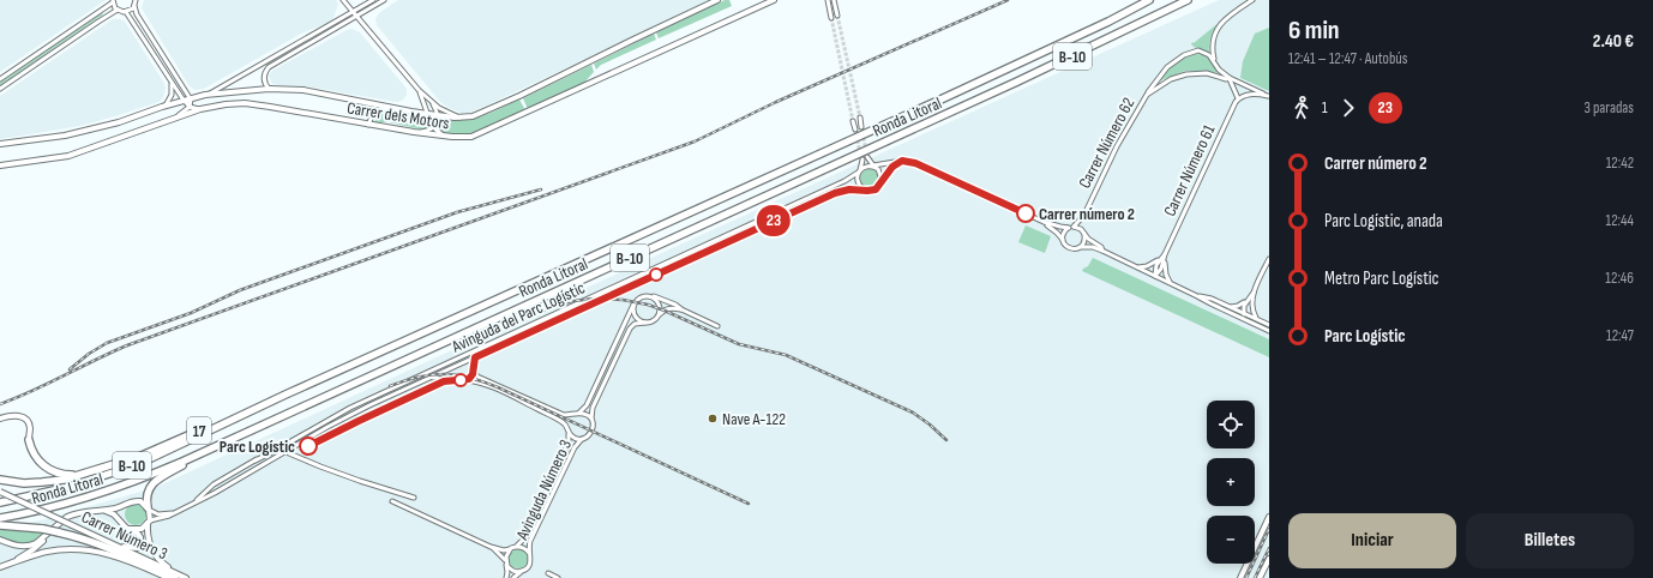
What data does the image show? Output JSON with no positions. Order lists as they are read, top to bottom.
{
  "streets": {
    "highway": ["B-10", "Ronda Litoral", "17"],
    "street": [
      "Carrer dels Motors",
      "Carrer Número 62",
      "Carrer Número 61",
      "Avinguda del Parc Logístic",
      "Avinguda Número 3",
      "Carrer Número 3"
    ]
  },
  "crossings": [
    ["B-10", "17"],
    ["Ronda Litoral", "17"],
    ["Avinguda del Parc Logístic", "Avinguda Número 3"]
  ],
  "places": ["Carrer número 2", "Nave A-122", "Parc Logístic"],
  "lines": ["bus line 23"],
  "page": {
    "on_map": "23",
    "heading": ["6 min", "12:41 – 12:47 · Autobús", "2.40 €"],
    "legs": ["1", "23", "3 paradas"],
    "list": [
      {
        "name": "Carrer número 2",
        "value": "12:42"
      },
      {
        "name": "Parc Logístic, anada",
        "value": "12:44"
      },
      {
        "name": "Metro Parc Logístic",
        "value": "12:46"
      },
      {
        "name": "Parc Logístic",
        "value": "12:47"
      }
    ],
    "map_buttons": ["+", "−"],
    "buttons": ["Iniciar", "Billetes"]
  }
}
